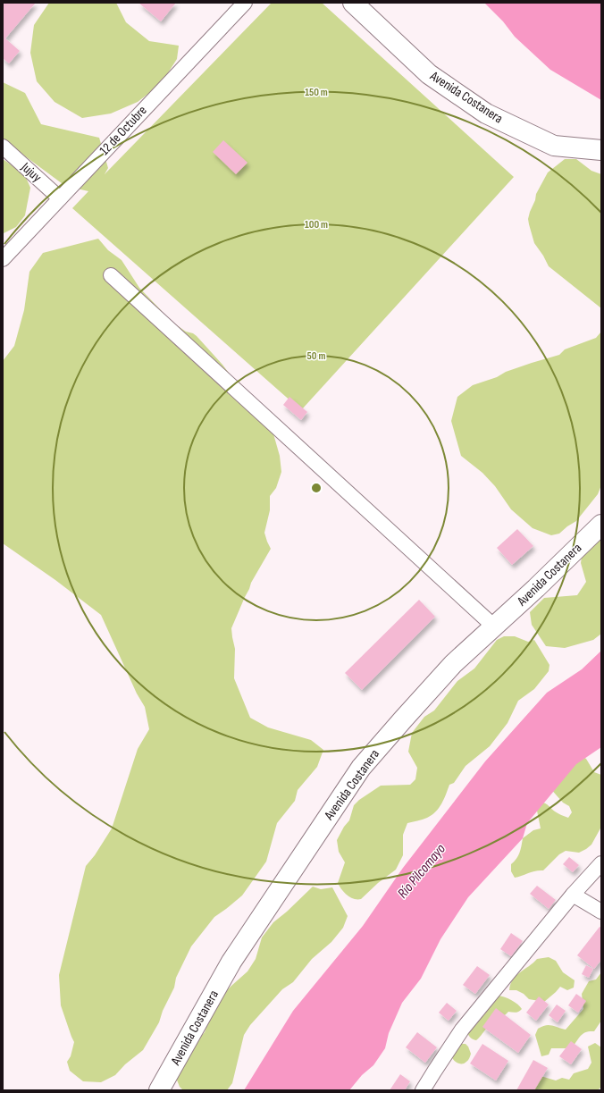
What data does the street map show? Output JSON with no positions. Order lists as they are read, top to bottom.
{
  "streets": {
    "street": ["Avenida Costanera", "12 de Octubre", "Jujuy"]
  },
  "crossings": [
    ["12 de Octubre", "Jujuy"]
  ],
  "water": ["Río Pilcomayo"],
  "rings": ["150 m", "100 m", "50 m"]
}
